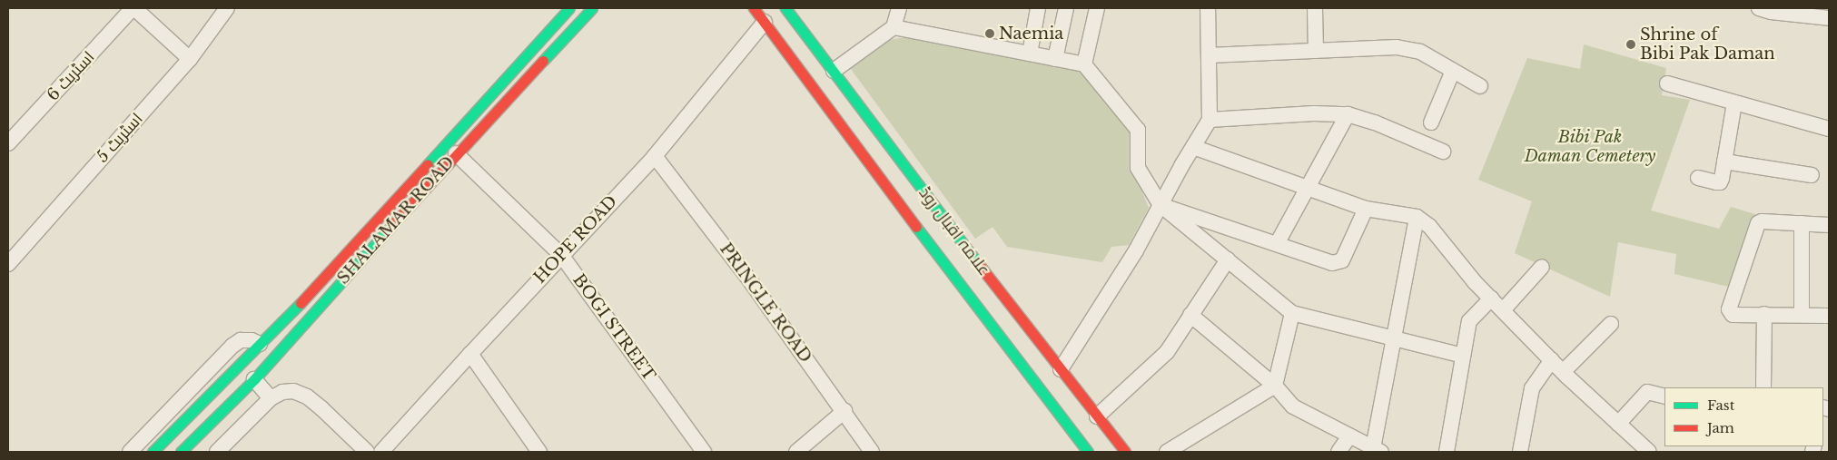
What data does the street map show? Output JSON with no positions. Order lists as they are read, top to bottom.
{
  "streets": {
    "main road": ["SHALAMAR ROAD", "علامہ اقبال روڈ"],
    "street": [
      "اسٹریٹ 6",
      "اسٹریٹ 5",
      "HOPE ROAD",
      "PRINGLE ROAD",
      "BOGI STREET"
    ]
  },
  "crossings": [
    ["SHALAMAR ROAD", "BOGI STREET"],
    ["علامہ اقبال روڈ", "HOPE ROAD"],
    ["HOPE ROAD", "PRINGLE ROAD"],
    ["HOPE ROAD", "BOGI STREET"]
  ],
  "parks": ["Bibi Pak Daman Cemetery"],
  "places": ["Naemia", "Shrine of Bibi Pak Daman"],
  "legend": ["Fast", "Jam"]
}
